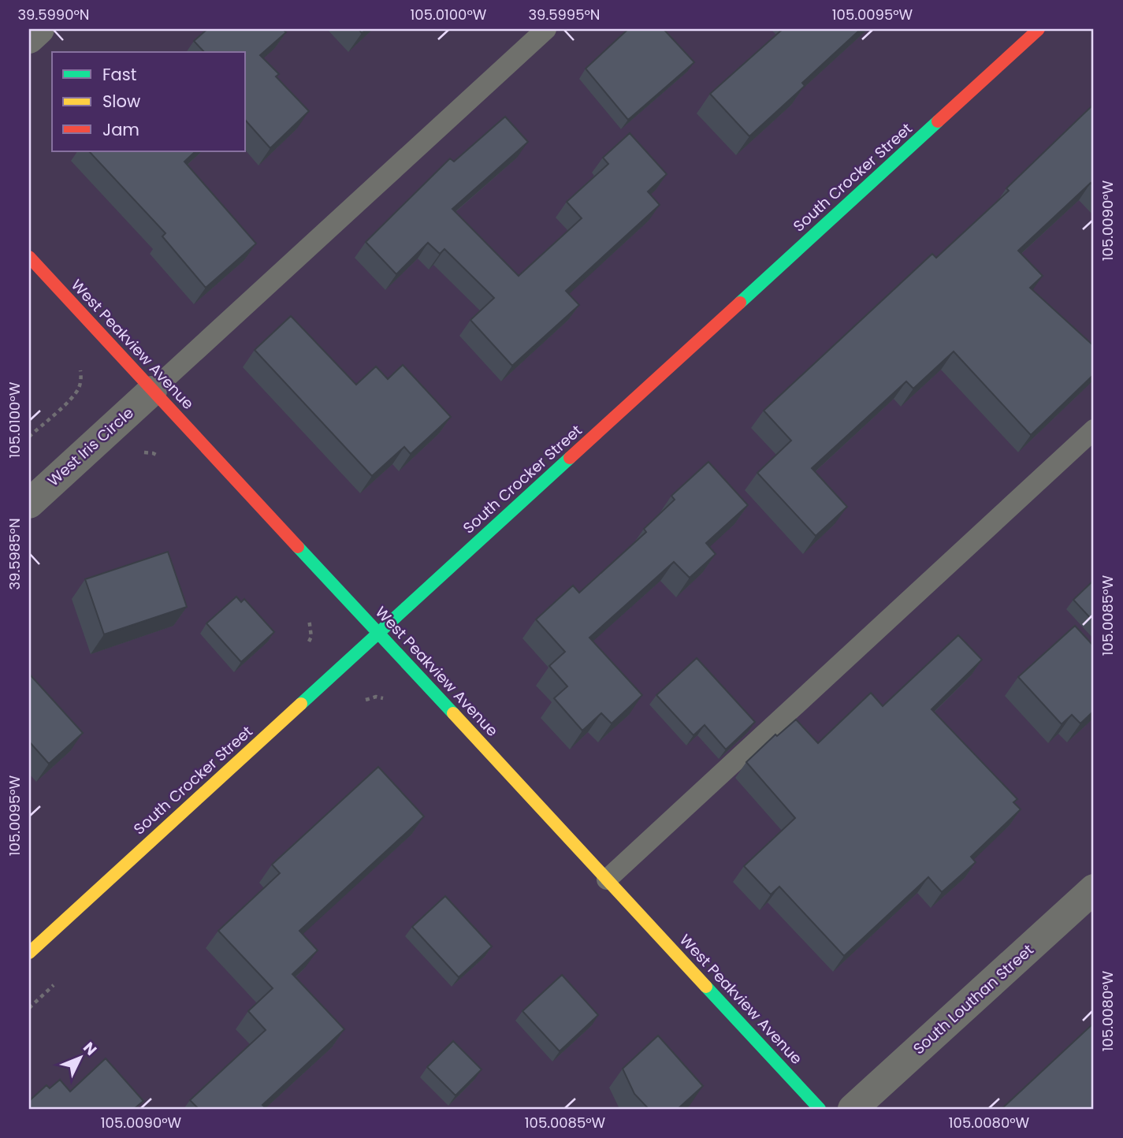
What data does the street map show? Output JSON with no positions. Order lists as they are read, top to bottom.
{
  "streets": {
    "street": [
      "South Crocker Street",
      "West Peakview Avenue",
      "West Iris Circle",
      "South Louthan Street"
    ]
  },
  "crossings": [
    ["South Crocker Street", "West Peakview Avenue"],
    ["West Peakview Avenue", "West Iris Circle"]
  ],
  "legend": ["Fast", "Slow", "Jam"],
  "north": "top right",
  "coordinates": [
    "39.5990°N",
    "105.0100°W",
    "39.5995°N",
    "105.0095°W",
    "105.0090°W",
    "39.5985°N",
    "105.0085°W",
    "105.0080°W"
  ]
}
